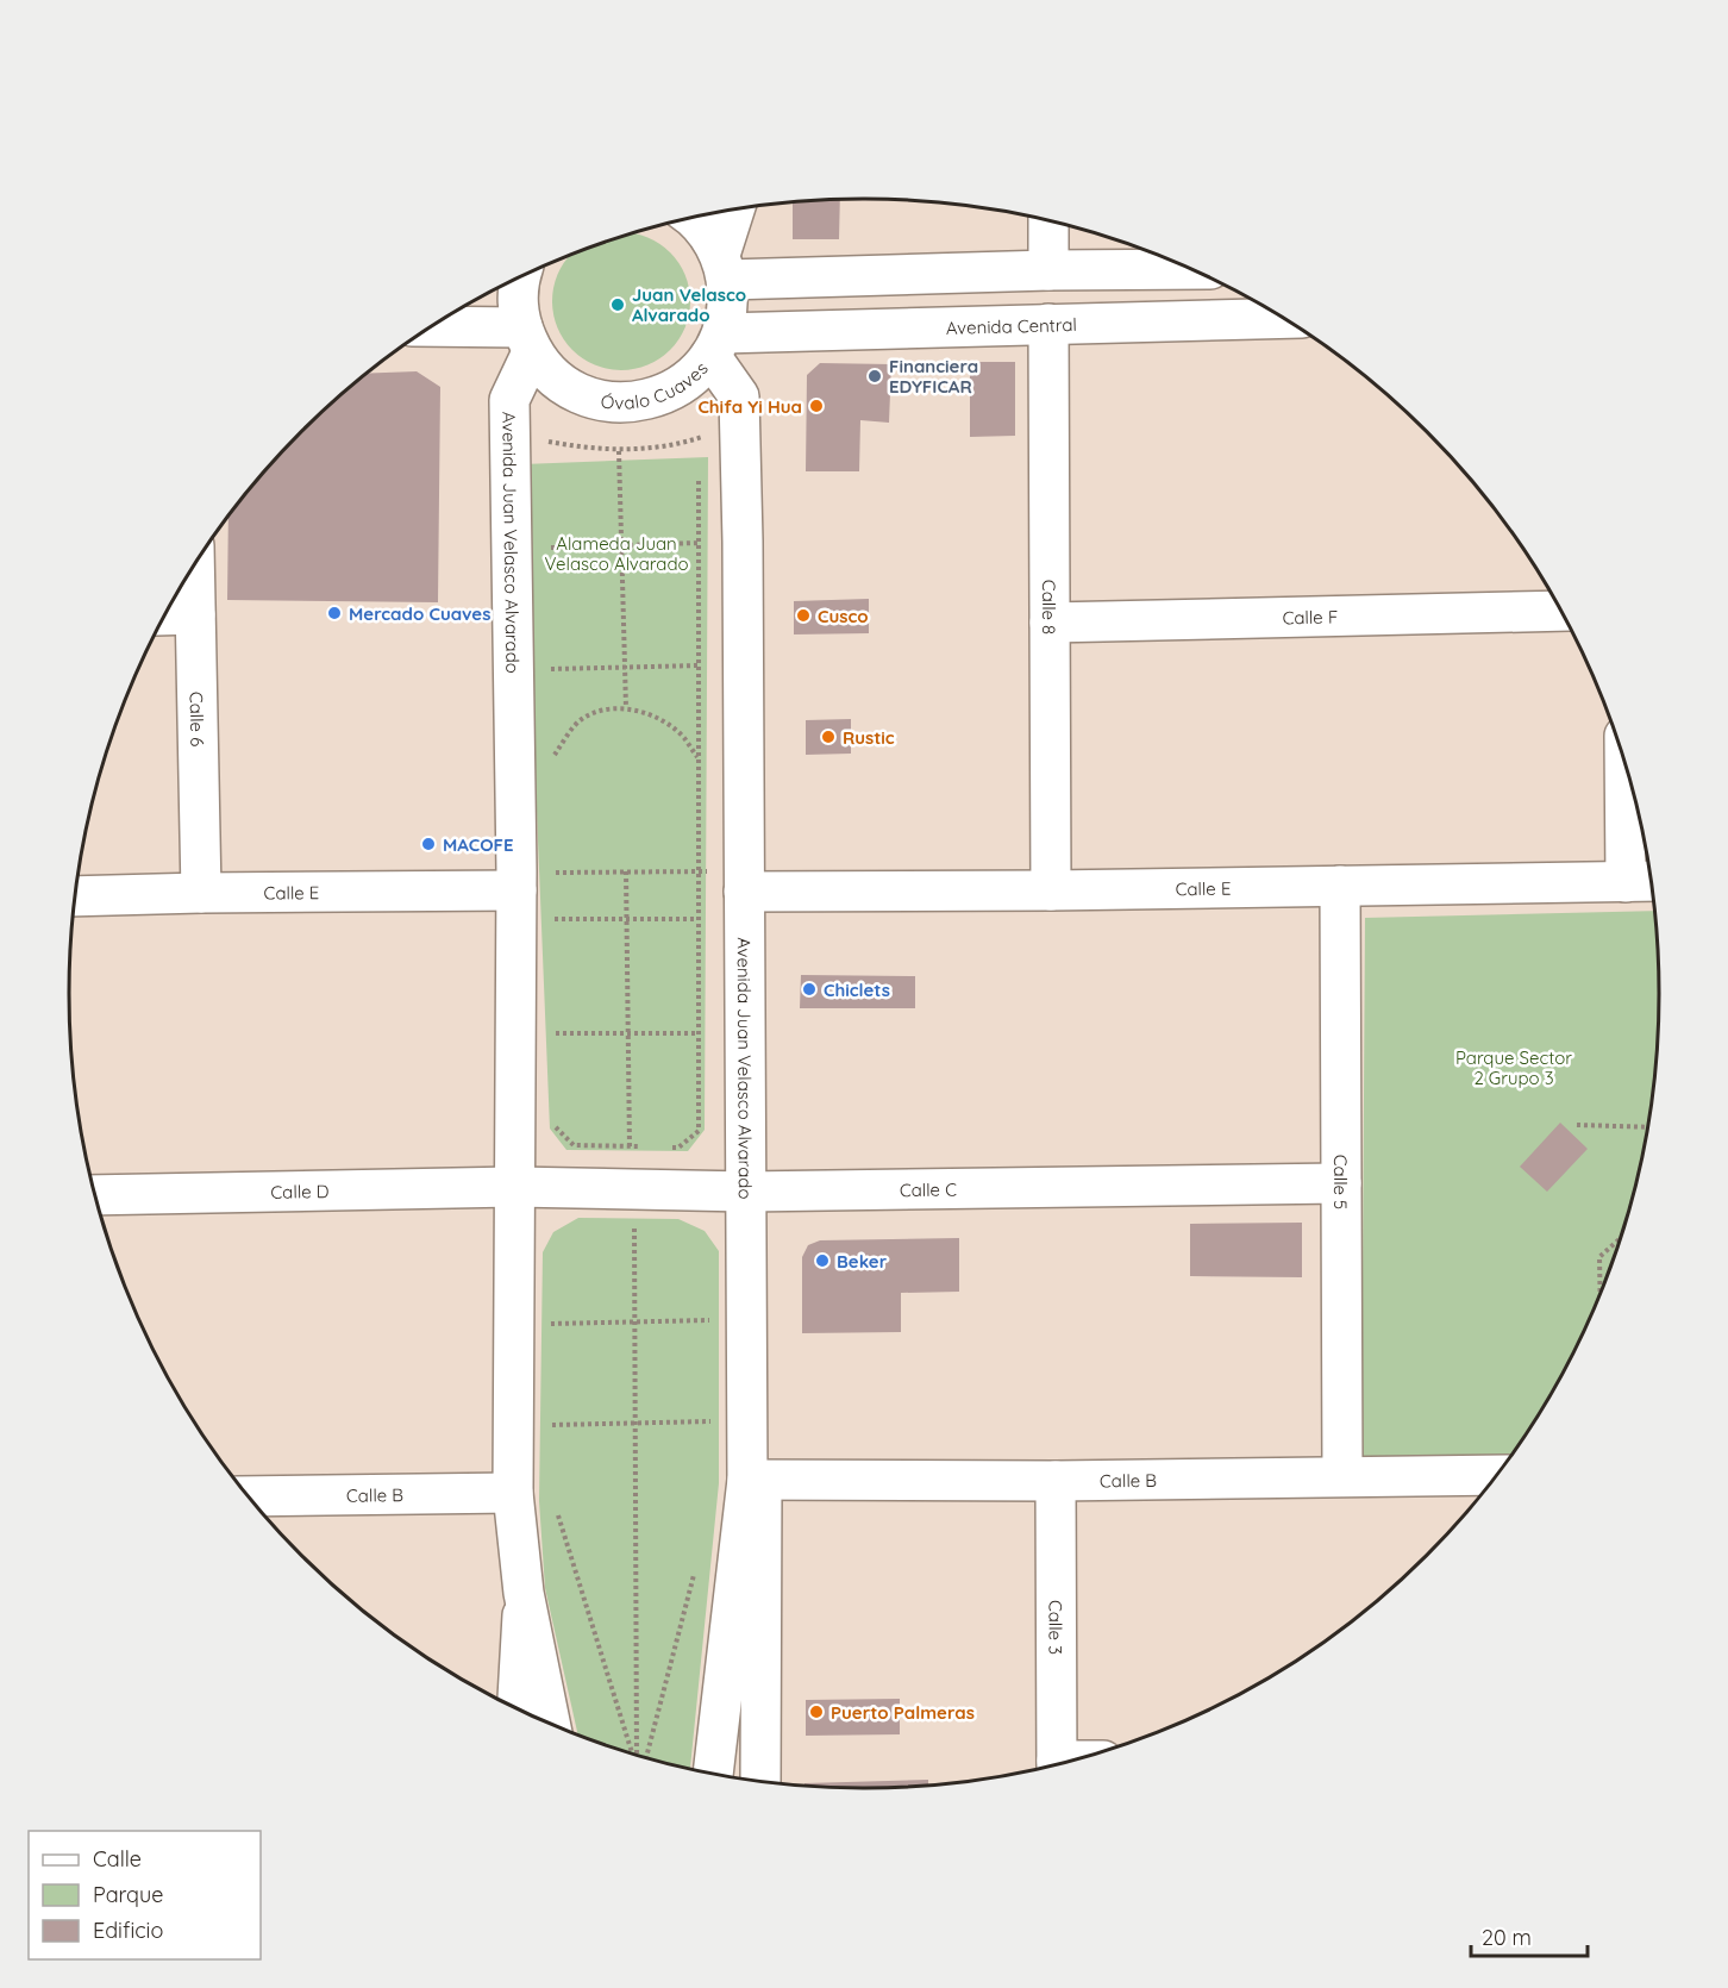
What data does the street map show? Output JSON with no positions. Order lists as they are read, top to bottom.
{
  "streets": {
    "street": [
      "Avenida Central",
      "Óvalo Cuaves",
      "Avenida Juan Velasco Alvarado",
      "Calle 8",
      "Calle F",
      "Calle 6",
      "Calle E",
      "Calle 5",
      "Calle C",
      "Calle D",
      "Calle B",
      "Calle 3"
    ]
  },
  "crossings": [
    ["Avenida Central", "Óvalo Cuaves"],
    ["Avenida Central", "Avenida Juan Velasco Alvarado"],
    ["Avenida Central", "Calle 8"],
    ["Óvalo Cuaves", "Avenida Juan Velasco Alvarado"],
    ["Avenida Juan Velasco Alvarado", "Calle E"],
    ["Avenida Juan Velasco Alvarado", "Calle C"],
    ["Avenida Juan Velasco Alvarado", "Calle D"],
    ["Avenida Juan Velasco Alvarado", "Calle B"],
    ["Calle 8", "Calle F"],
    ["Calle 8", "Calle E"],
    ["Calle 6", "Calle E"],
    ["Calle E", "Calle 5"],
    ["Calle 5", "Calle C"],
    ["Calle 5", "Calle B"],
    ["Calle C", "Calle D"],
    ["Calle B", "Calle 3"]
  ],
  "parks": ["Alameda Juan Velasco Alvarado", "Parque Sector 2 Grupo 3"],
  "places": [
    "Juan Velasco Alvarado",
    "Financiera EDYFICAR",
    "Chifa Yi Hua",
    "Mercado Cuaves",
    "Cusco",
    "Rustic",
    "MACOFE",
    "Chiclets",
    "Beker",
    "Puerto Palmeras"
  ],
  "legend": ["Calle", "Parque", "Edificio"],
  "scale_bar": "20 m"
}
